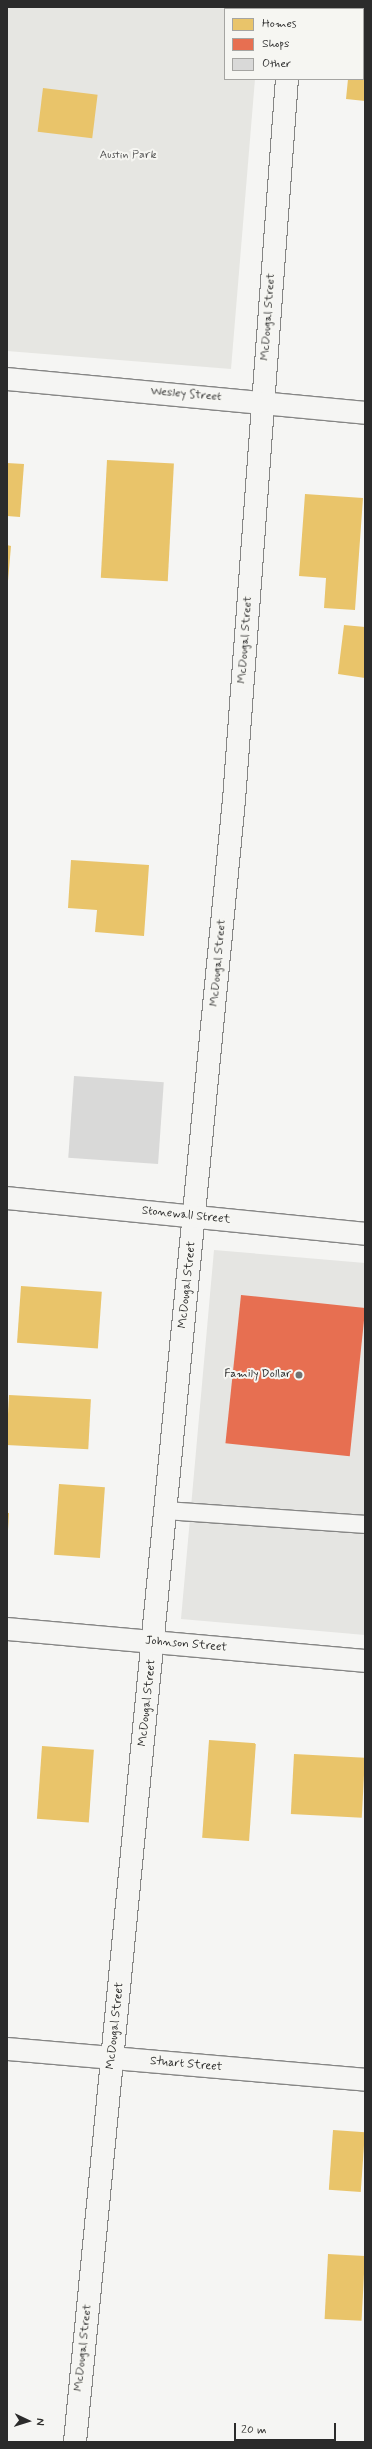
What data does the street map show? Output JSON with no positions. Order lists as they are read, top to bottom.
{
  "streets": {
    "street": [
      "McDougal Street",
      "Wesley Street",
      "Stonewall Street",
      "Johnson Street",
      "Stuart Street"
    ]
  },
  "crossings": [
    ["McDougal Street", "Wesley Street"],
    ["McDougal Street", "Stonewall Street"],
    ["McDougal Street", "Johnson Street"],
    ["McDougal Street", "Stuart Street"]
  ],
  "parks": ["Austin Park"],
  "places": ["Family Dollar"],
  "legend": ["Homes", "Shops", "Other"],
  "scale_bar": "20 m",
  "north": "right"
}
